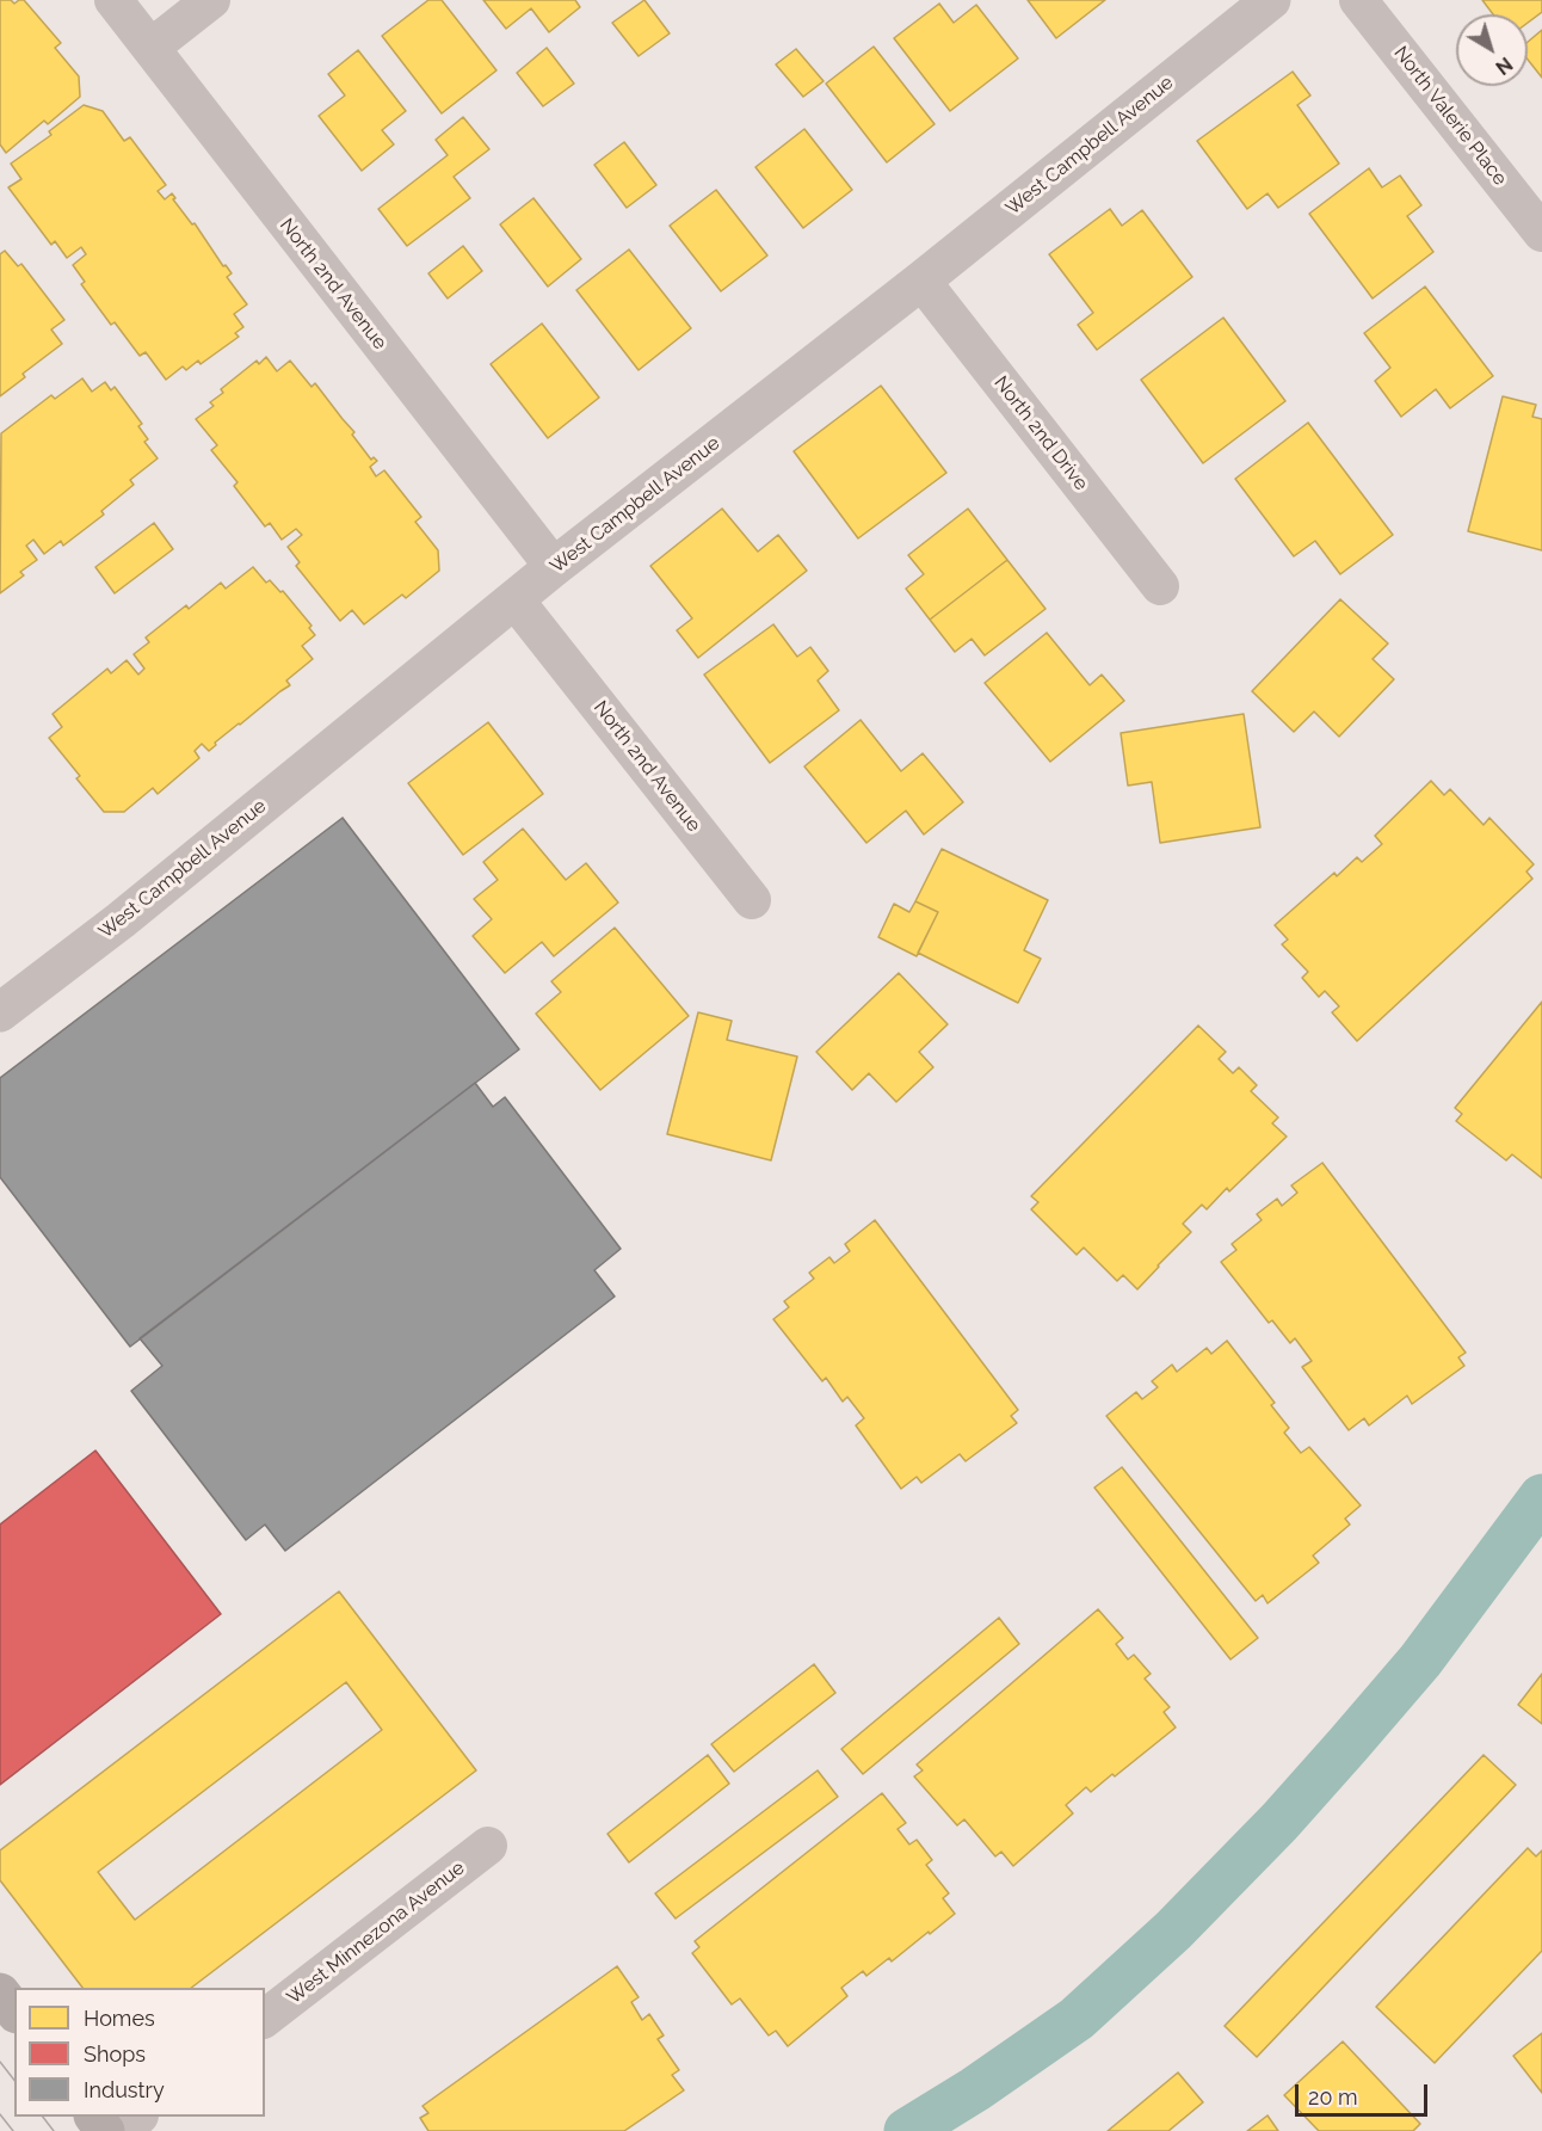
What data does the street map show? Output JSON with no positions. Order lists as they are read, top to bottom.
{
  "streets": {
    "street": [
      "North Valerie Place",
      "West Campbell Avenue",
      "North 2nd Avenue",
      "North 2nd Drive",
      "West Minnezona Avenue"
    ]
  },
  "crossings": [
    ["West Campbell Avenue", "North 2nd Avenue"],
    ["West Campbell Avenue", "North 2nd Drive"]
  ],
  "legend": ["Homes", "Shops", "Industry"],
  "scale_bar": "20 m",
  "north": "bottom right"
}
